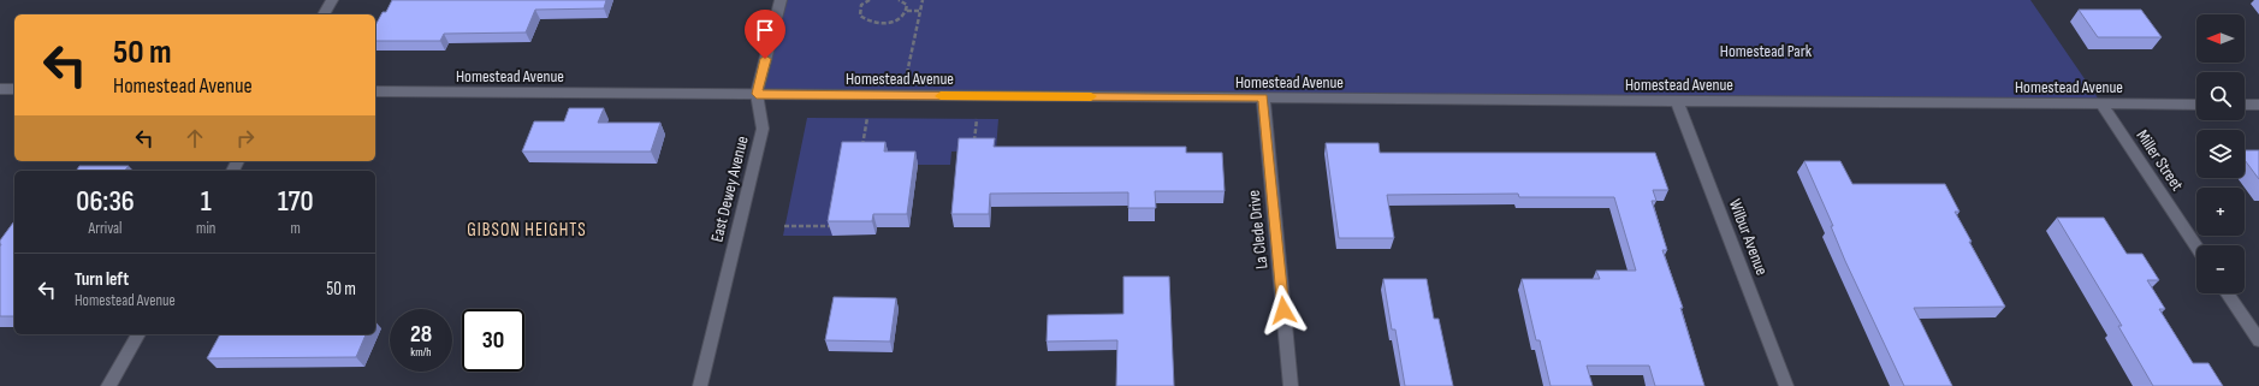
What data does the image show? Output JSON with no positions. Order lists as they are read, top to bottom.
{
  "streets": {
    "street": [
      "Homestead Avenue",
      "Miller Street",
      "East Dewey Avenue",
      "La Clede Drive",
      "Wilbur Avenue"
    ]
  },
  "crossings": [
    ["Homestead Avenue", "Miller Street"],
    ["Homestead Avenue", "East Dewey Avenue"],
    ["Homestead Avenue", "La Clede Drive"],
    ["Homestead Avenue", "Wilbur Avenue"]
  ],
  "districts": ["GIBSON HEIGHTS"],
  "parks": ["Homestead Park"],
  "north": "left",
  "page": {
    "map_buttons": ["+", "−"],
    "turn": ["50 m", "Homestead Avenue"],
    "eta": [
      "06:36",
      "Arrival",
      "1",
      "min",
      "170",
      "m"
    ],
    "list": [
      {
        "name": "Turn left",
        "note": "Homestead Avenue",
        "value": "50 m"
      }
    ],
    "speed": "28 km/h",
    "limit": "30"
  }
}
